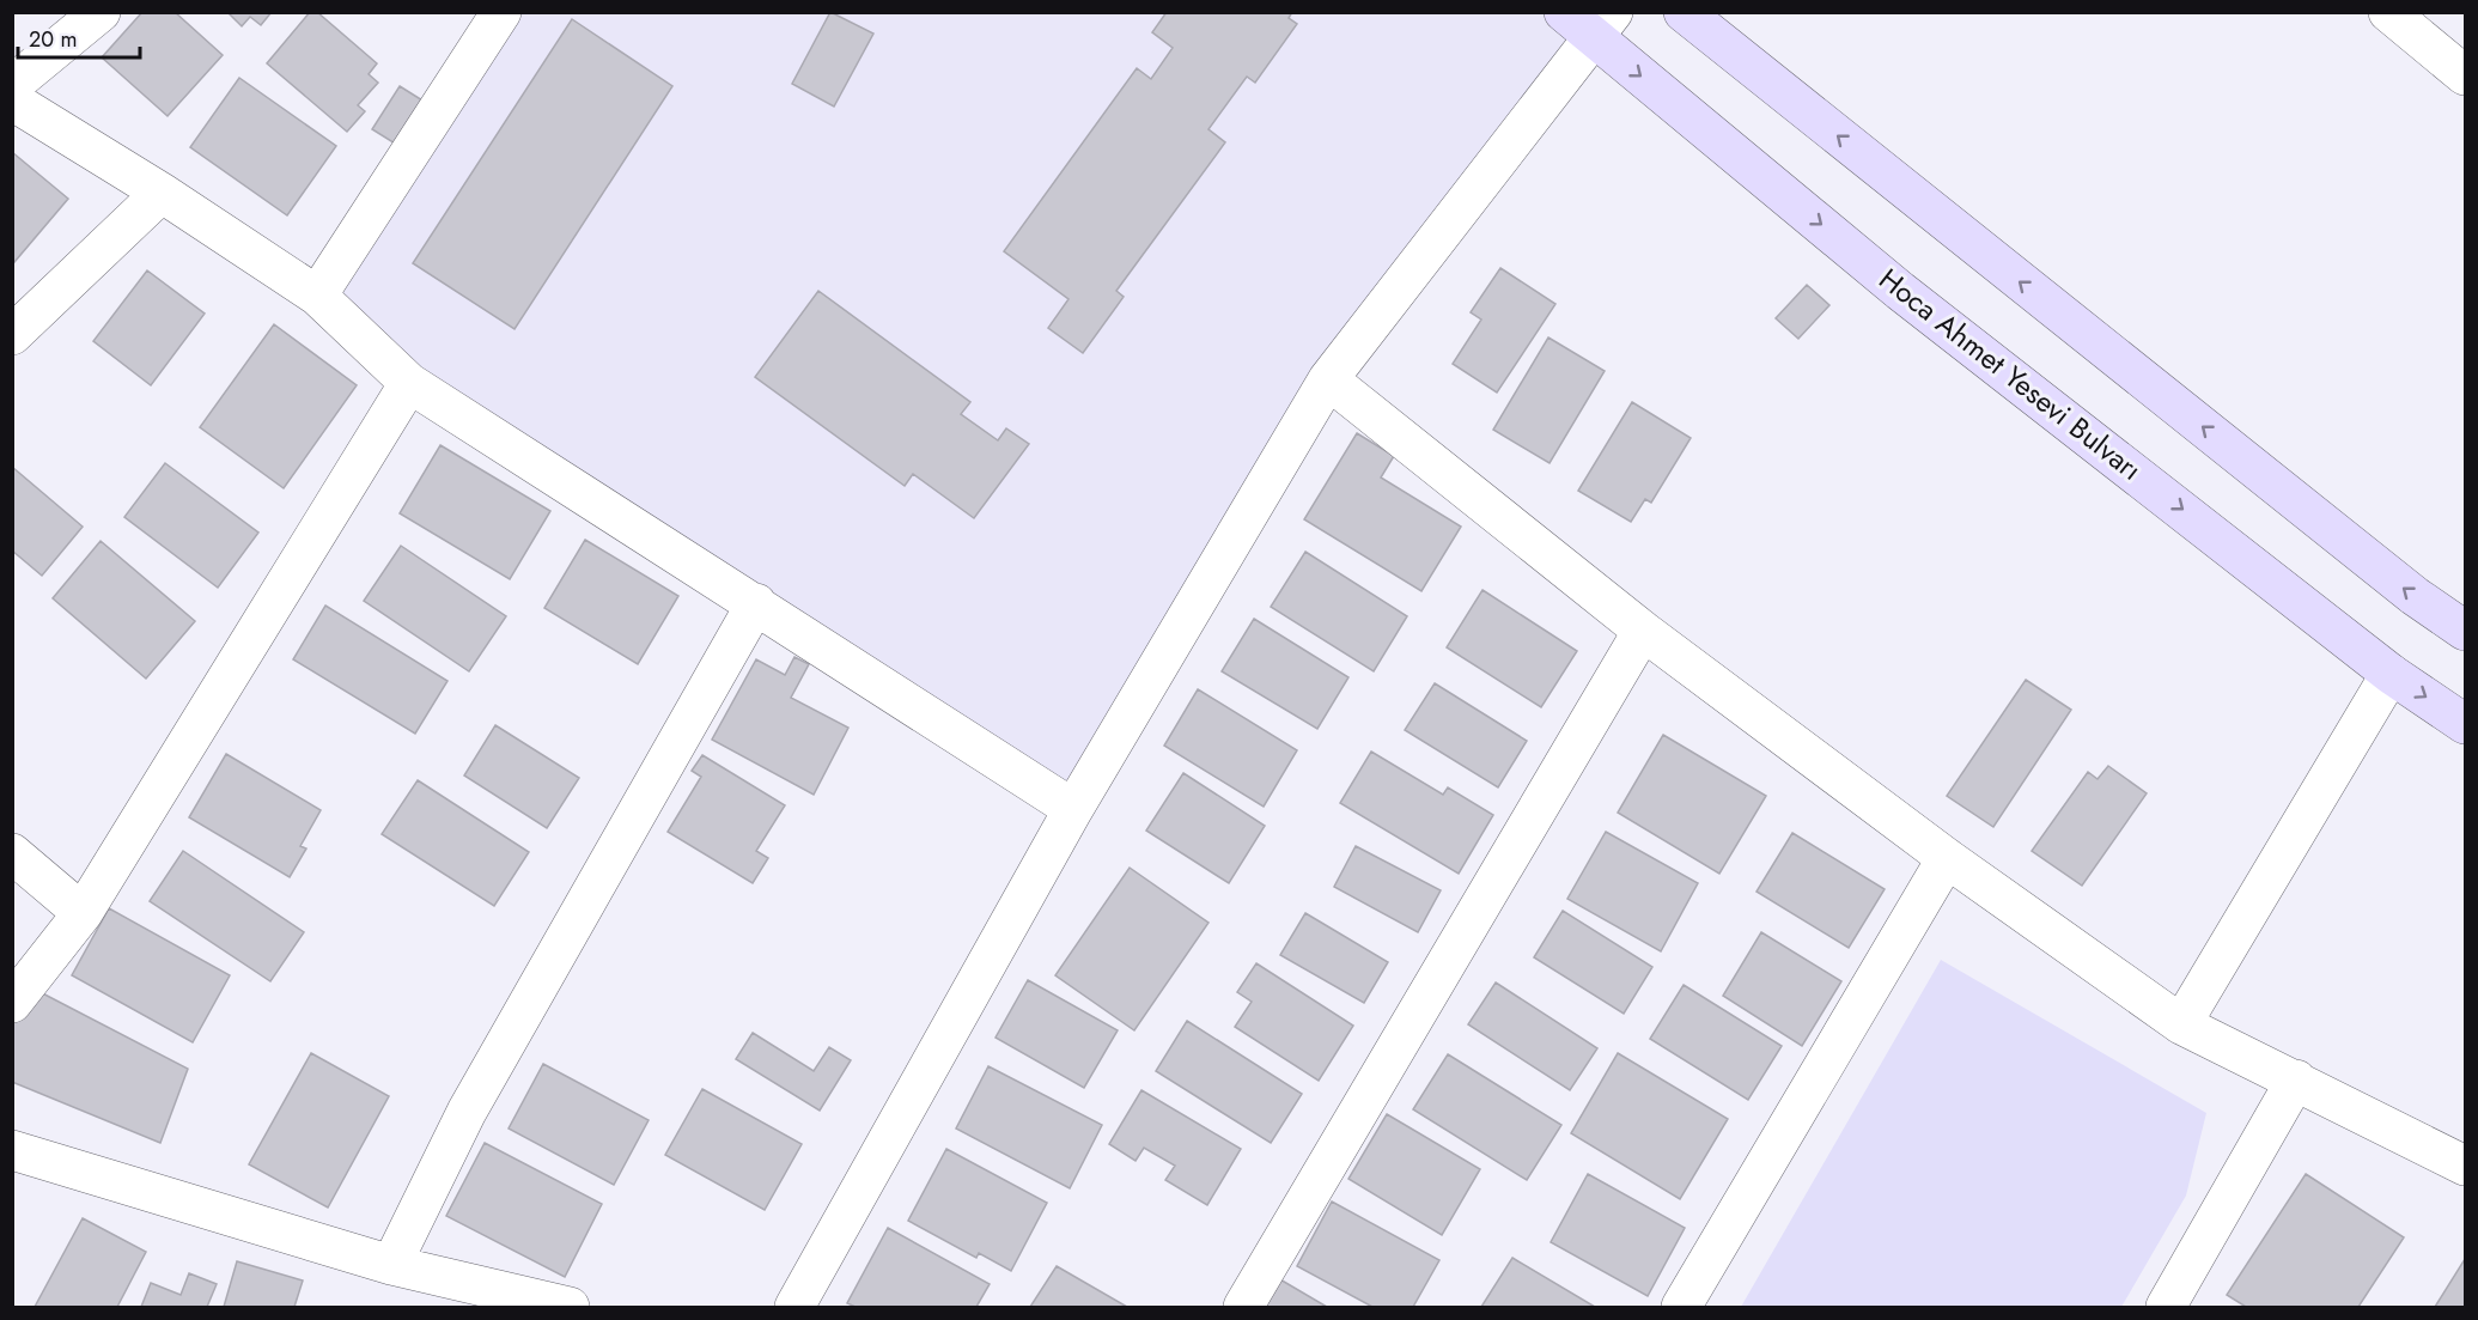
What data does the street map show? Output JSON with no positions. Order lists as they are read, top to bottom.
{
  "streets": {
    "main road": ["Hoca Ahmet Yesevi Bulvarı"]
  },
  "scale_bar": "20 m"
}
